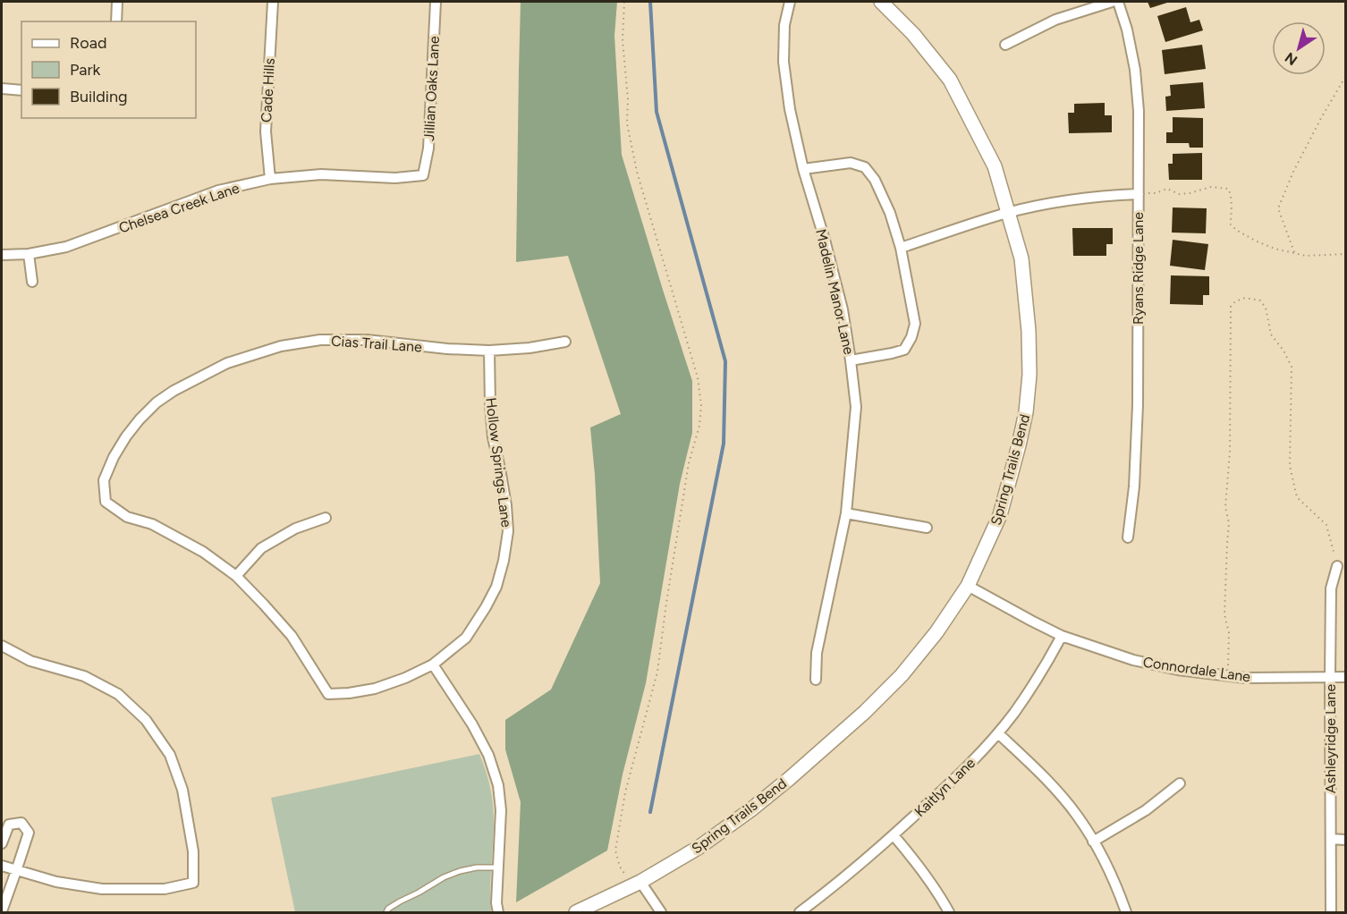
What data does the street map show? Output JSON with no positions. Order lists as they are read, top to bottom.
{
  "streets": {
    "street": [
      "Jillian Oaks Lane",
      "Cade Hills",
      "Chelsea Creek Lane",
      "Ryans Ridge Lane",
      "Madelin Manor Lane",
      "Cias Trail Lane",
      "Hollow Springs Lane",
      "Spring Trails Bend",
      "Connordale Lane",
      "Ashleyridge Lane",
      "Kaitlyn Lane"
    ]
  },
  "crossings": [
    ["Jillian Oaks Lane", "Chelsea Creek Lane"],
    ["Cade Hills", "Chelsea Creek Lane"],
    ["Cias Trail Lane", "Hollow Springs Lane"],
    ["Spring Trails Bend", "Connordale Lane"],
    ["Connordale Lane", "Ashleyridge Lane"],
    ["Connordale Lane", "Kaitlyn Lane"]
  ],
  "legend": ["Road", "Park", "Building"],
  "north": "bottom left"
}
